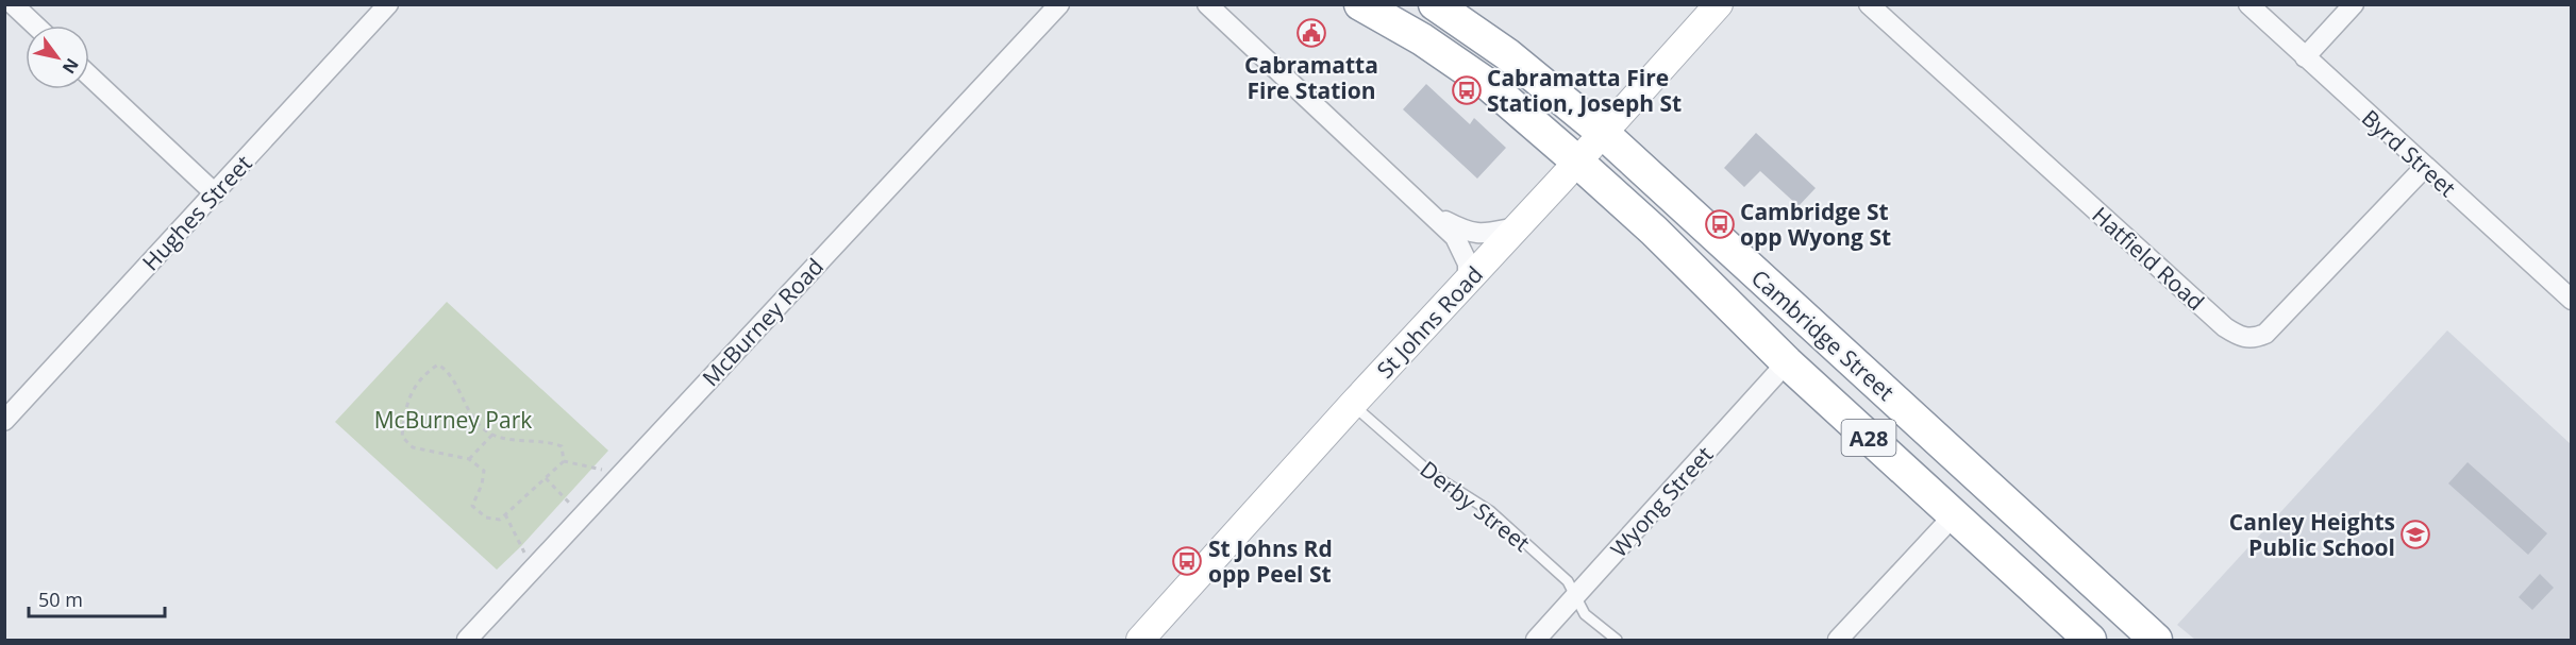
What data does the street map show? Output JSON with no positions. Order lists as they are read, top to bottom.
{
  "streets": {
    "highway": ["Cambridge Street", "A28"],
    "main road": ["St Johns Road"],
    "street": [
      "Byrd Street",
      "Hughes Street",
      "Hatfield Road",
      "McBurney Road",
      "Wyong Street"
    ],
    "lane": ["Derby Street"]
  },
  "crossings": [
    ["Byrd Street", "Hatfield Road"],
    ["St Johns Road", "Cambridge Street"],
    ["St Johns Road", "A28"],
    ["St Johns Road", "Derby Street"],
    ["Cambridge Street", "A28"],
    ["Cambridge Street", "Wyong Street"],
    ["Wyong Street", "Derby Street"]
  ],
  "parks": ["McBurney Park"],
  "places": {
    "public building": ["Cabramatta Fire Station"],
    "bus stop": ["Cabramatta Fire Station, Joseph St", "Cambridge St opp Wyong St", "St Johns Rd opp Peel St"],
    "school or university": ["Canley Heights Public School"]
  },
  "scale_bar": "50 m",
  "north": "bottom right"
}
